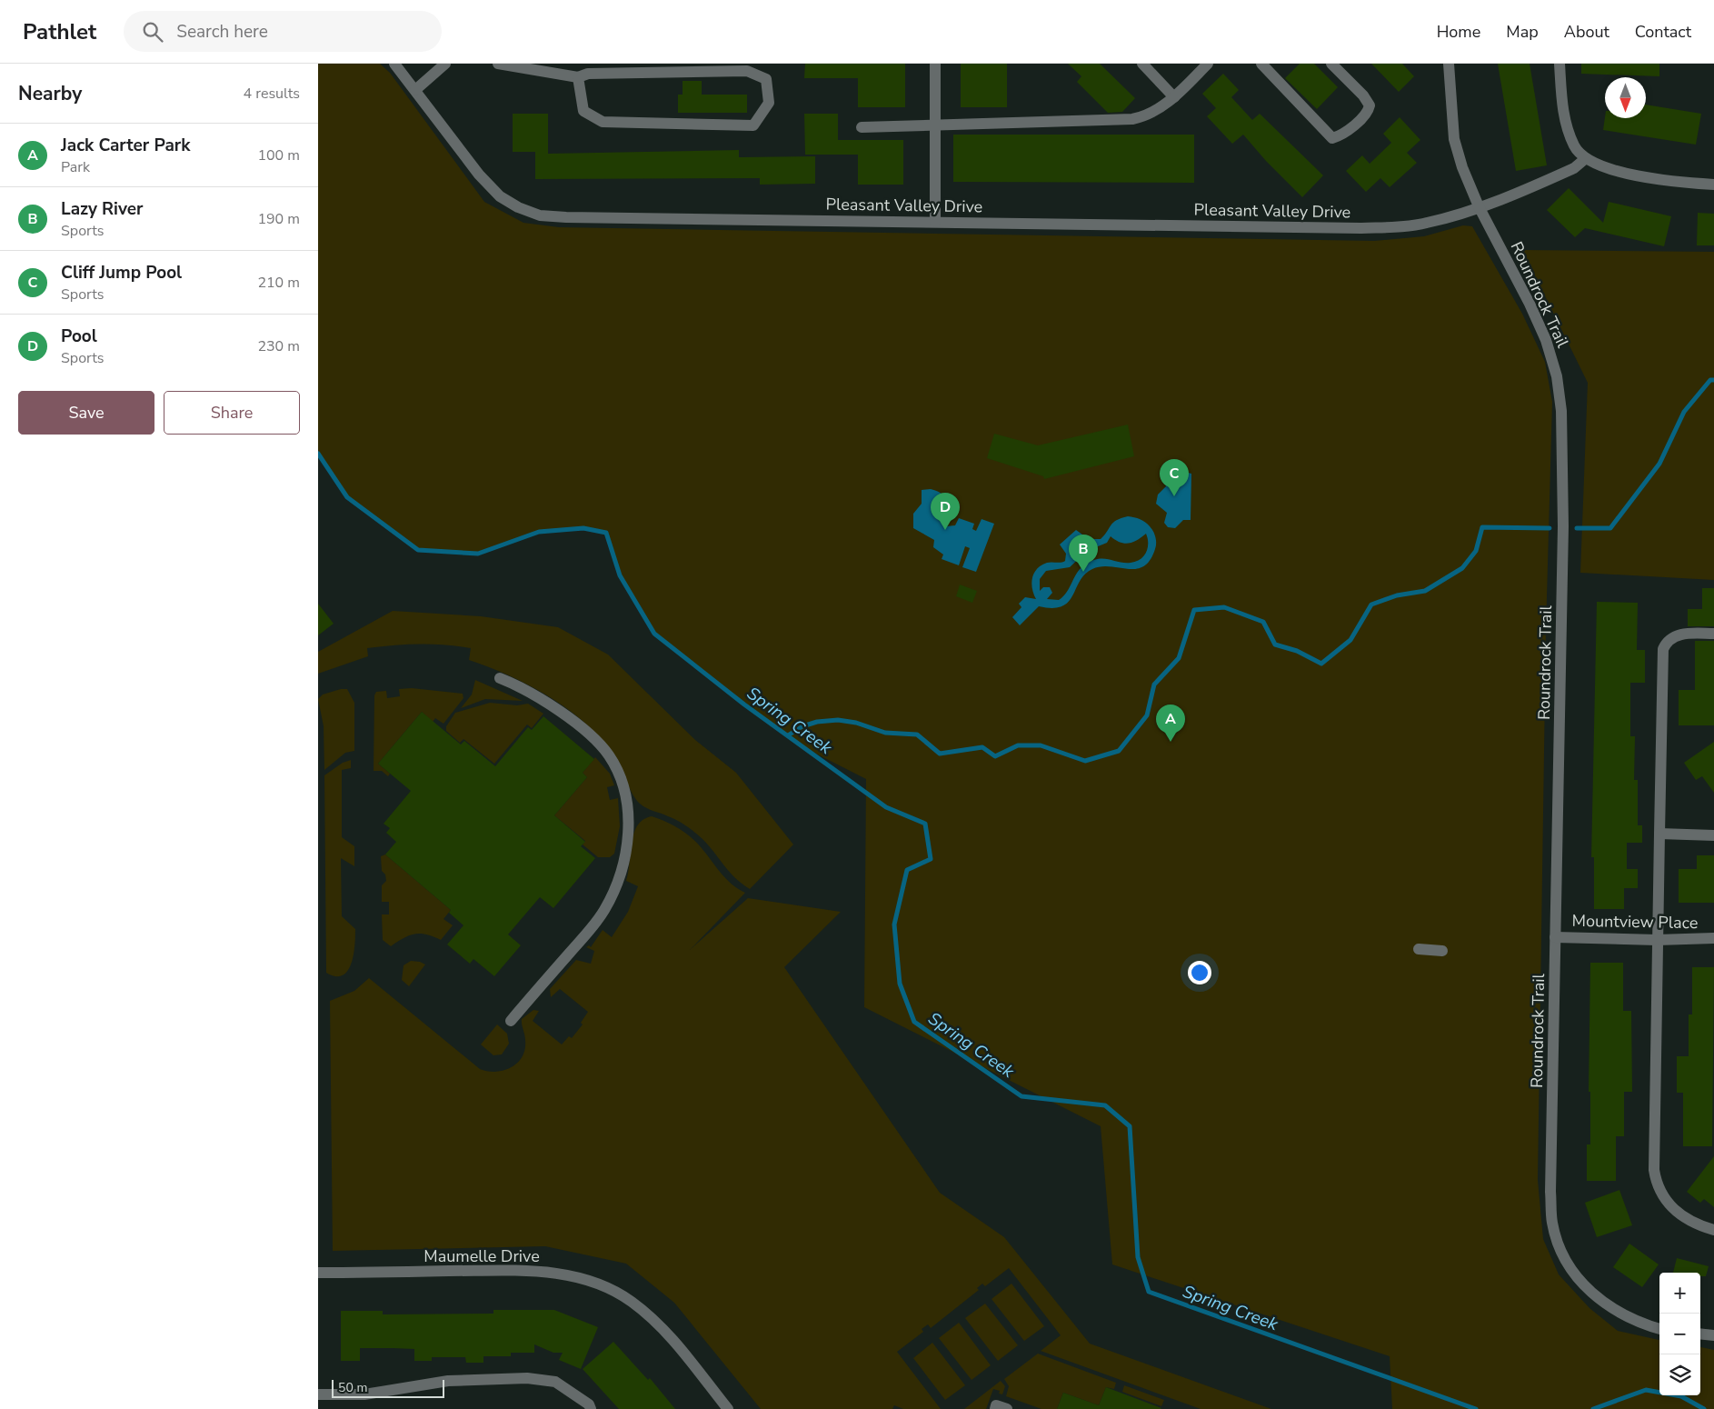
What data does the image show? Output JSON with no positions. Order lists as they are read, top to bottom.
{
  "streets": {
    "street": [
      "Pleasant Valley Drive",
      "Roundrock Trail",
      "Mountview Place",
      "Maumelle Drive"
    ]
  },
  "crossings": [
    ["Pleasant Valley Drive", "Roundrock Trail"],
    ["Roundrock Trail", "Mountview Place"]
  ],
  "water": ["Spring Creek"],
  "scale_bar": "50 m",
  "north": "bottom",
  "page": {
    "header": "Pathlet",
    "search": "Search here",
    "nav": [
      "Home",
      "Map",
      "About",
      "Contact"
    ],
    "heading": ["Nearby", "4 results"],
    "list": [
      {
        "mark": "A",
        "name": "Jack Carter Park",
        "note": "Park",
        "value": "100 m"
      },
      {
        "mark": "B",
        "name": "Lazy River",
        "note": "Sports",
        "value": "190 m"
      },
      {
        "mark": "C",
        "name": "Cliff Jump Pool",
        "note": "Sports",
        "value": "210 m"
      },
      {
        "mark": "D",
        "name": "Pool",
        "note": "Sports",
        "value": "230 m"
      }
    ],
    "buttons": ["Save", "Share"],
    "pins": [
      "C",
      "D",
      "B",
      "A"
    ],
    "map_buttons": ["+", "−"],
    "scale": "50 m"
  }
}
